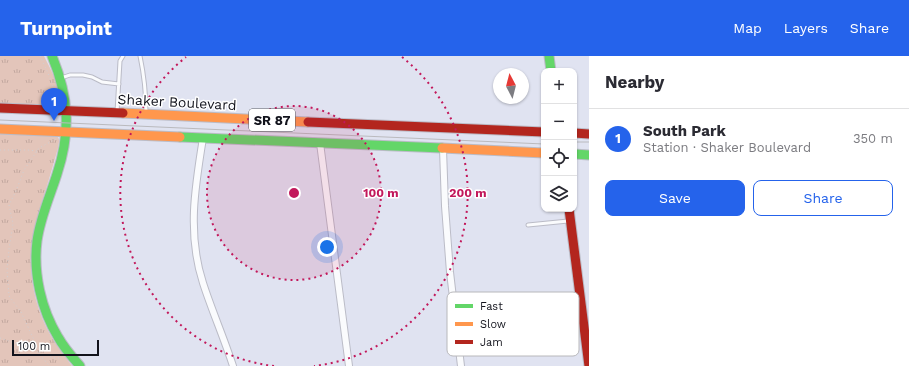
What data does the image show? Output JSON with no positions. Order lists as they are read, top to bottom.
{
  "streets": {
    "main road": ["Shaker Boulevard", "SR 87"]
  },
  "legend": ["Fast", "Slow", "Jam"],
  "scale_bar": "100 m",
  "north": "top",
  "page": {
    "header": "Turnpoint",
    "nav": ["Map", "Layers", "Share"],
    "heading": "Nearby",
    "map_buttons": ["+", "−"],
    "pins": "1",
    "list": [
      {
        "mark": "1",
        "name": "South Park",
        "note": "Station · Shaker Boulevard",
        "value": "350 m"
      }
    ],
    "buttons": ["Save", "Share"],
    "scale": "100 m"
  },
  "rings": ["100 m", "200 m"]
}
